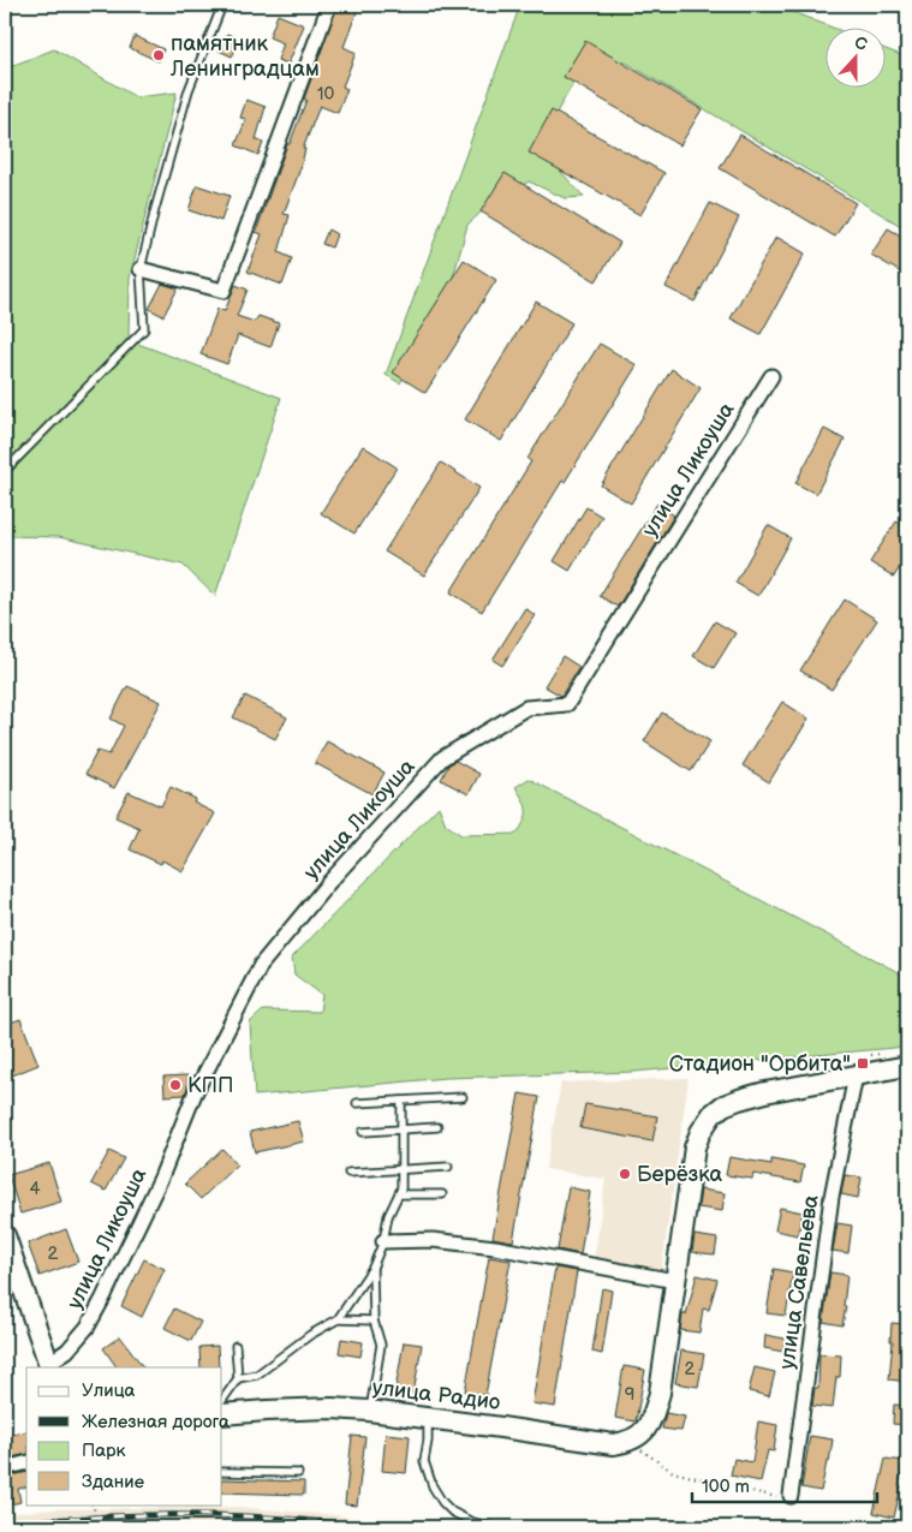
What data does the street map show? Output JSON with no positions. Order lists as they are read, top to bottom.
{
  "streets": {
    "street": ["улица Ликоуша", "улица Савельева", "улица Радио"]
  },
  "places": {
    "other": ["памятник Ленинградцам", "КПП", "Берёзка"],
    "transit": ["Стадион \"Орбита\""]
  },
  "house_numbers": [
    "10",
    "4",
    "2",
    "2",
    "9"
  ],
  "legend": [
    "Улица",
    "Железная дорога",
    "Парк",
    "Здание"
  ],
  "scale_bar": "100 m",
  "north": "top"
}
